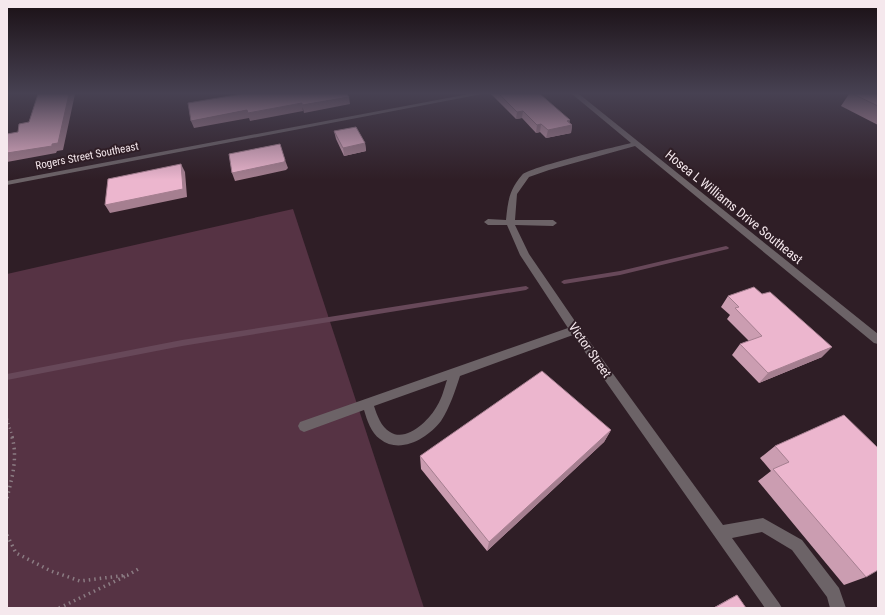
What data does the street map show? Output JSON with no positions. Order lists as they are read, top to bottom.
{
  "streets": {
    "street": ["Rogers Street Southeast", "Hosea L Williams Drive Southeast", "Victor Street"]
  }
}
